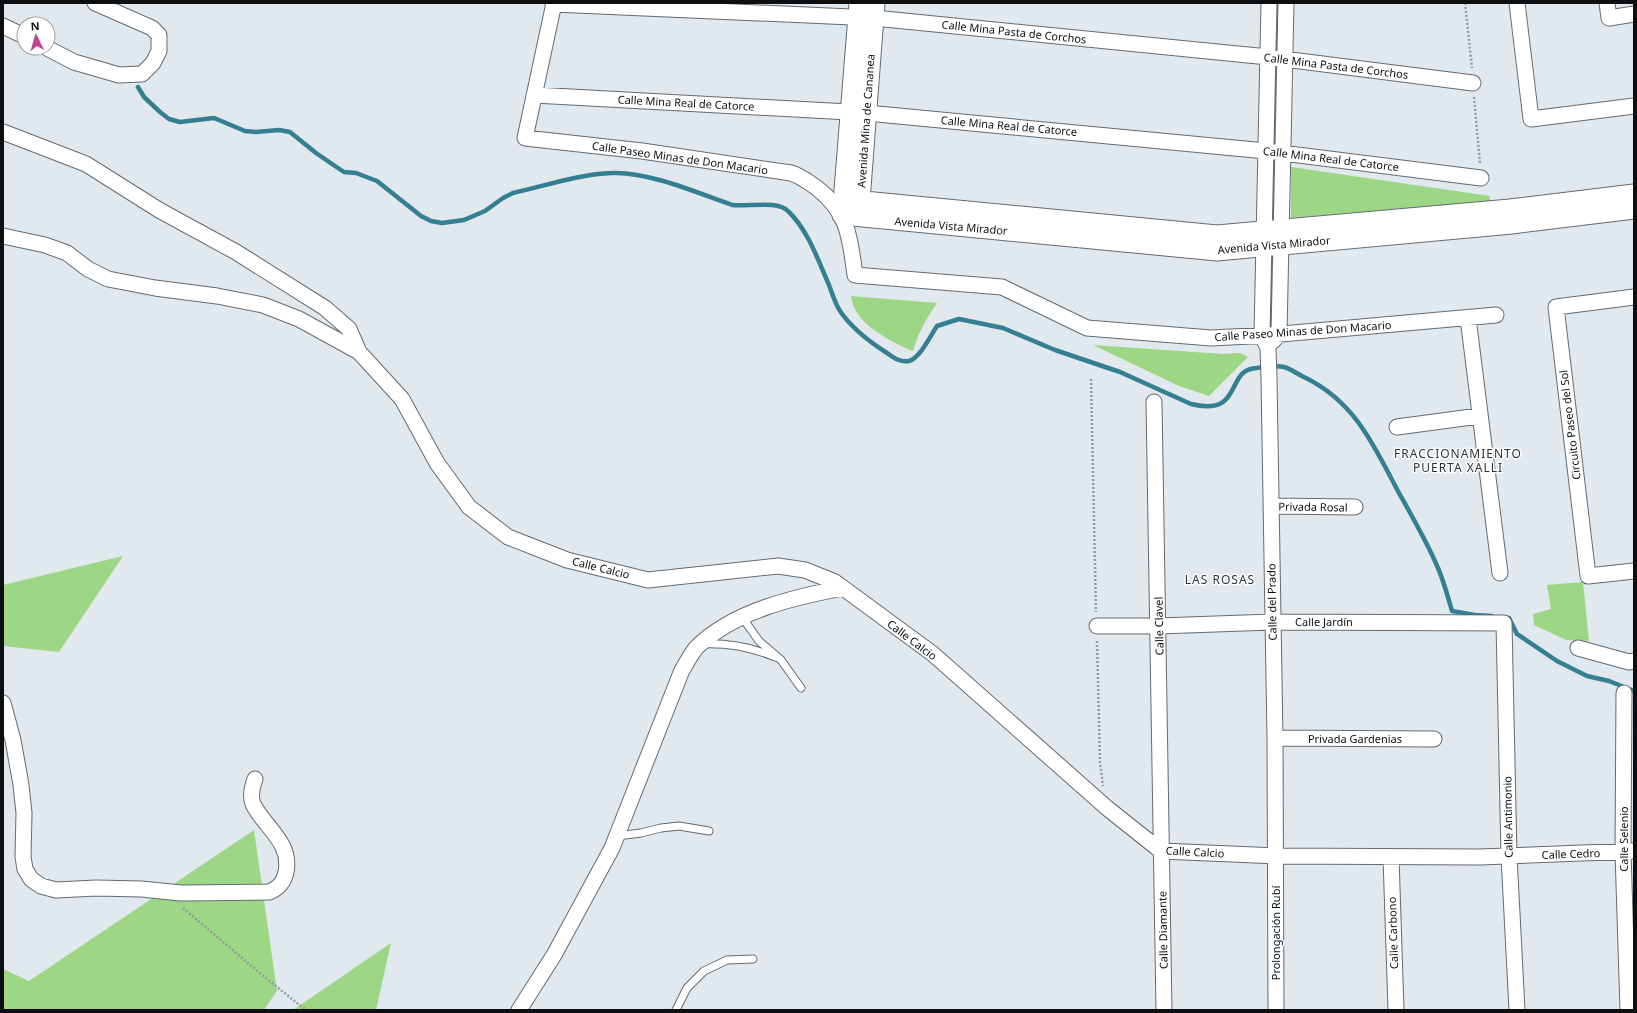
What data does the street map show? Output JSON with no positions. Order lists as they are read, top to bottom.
{
  "streets": {
    "street": [
      "Calle Mina Pasta de Corchos",
      "Calle Mina Real de Catorce",
      "Avenida Mina de Cananea",
      "Calle Paseo Minas de Don Macario",
      "Avenida Vista Mirador",
      "Circuito Paseo del Sol",
      "Privada Rosal",
      "Calle Calcio",
      "Calle del Prado",
      "Calle Jardín",
      "Calle Clavel",
      "Privada Gardenias",
      "Calle Antimonio",
      "Calle Selenio",
      "Calle Cedro",
      "Calle Diamante",
      "Prolongación Rubí",
      "Calle Carbono"
    ]
  },
  "crossings": [
    ["Calle Mina Pasta de Corchos", "Avenida Mina de Cananea"],
    ["Calle Mina Real de Catorce", "Avenida Mina de Cananea"],
    ["Calle Mina Real de Catorce", "Calle Paseo Minas de Don Macario"],
    ["Avenida Mina de Cananea", "Calle Paseo Minas de Don Macario"],
    ["Avenida Mina de Cananea", "Avenida Vista Mirador"],
    ["Calle Paseo Minas de Don Macario", "Avenida Vista Mirador"],
    ["Calle Paseo Minas de Don Macario", "Calle del Prado"],
    ["Avenida Vista Mirador", "Calle del Prado"],
    ["Privada Rosal", "Calle del Prado"],
    ["Calle Calcio", "Calle del Prado"],
    ["Calle Calcio", "Calle Clavel"],
    ["Calle Calcio", "Calle Antimonio"],
    ["Calle Calcio", "Calle Cedro"],
    ["Calle Calcio", "Calle Diamante"],
    ["Calle Calcio", "Prolongación Rubí"],
    ["Calle Calcio", "Calle Carbono"],
    ["Calle del Prado", "Calle Jardín"],
    ["Calle del Prado", "Privada Gardenias"],
    ["Calle del Prado", "Prolongación Rubí"],
    ["Calle Jardín", "Calle Clavel"],
    ["Calle Jardín", "Calle Antimonio"],
    ["Calle Clavel", "Calle Diamante"],
    ["Calle Antimonio", "Calle Cedro"],
    ["Calle Selenio", "Calle Cedro"]
  ],
  "districts": ["FRACCIONAMIENTO PUERTA XALLI", "LAS ROSAS"],
  "north": "top"
}
